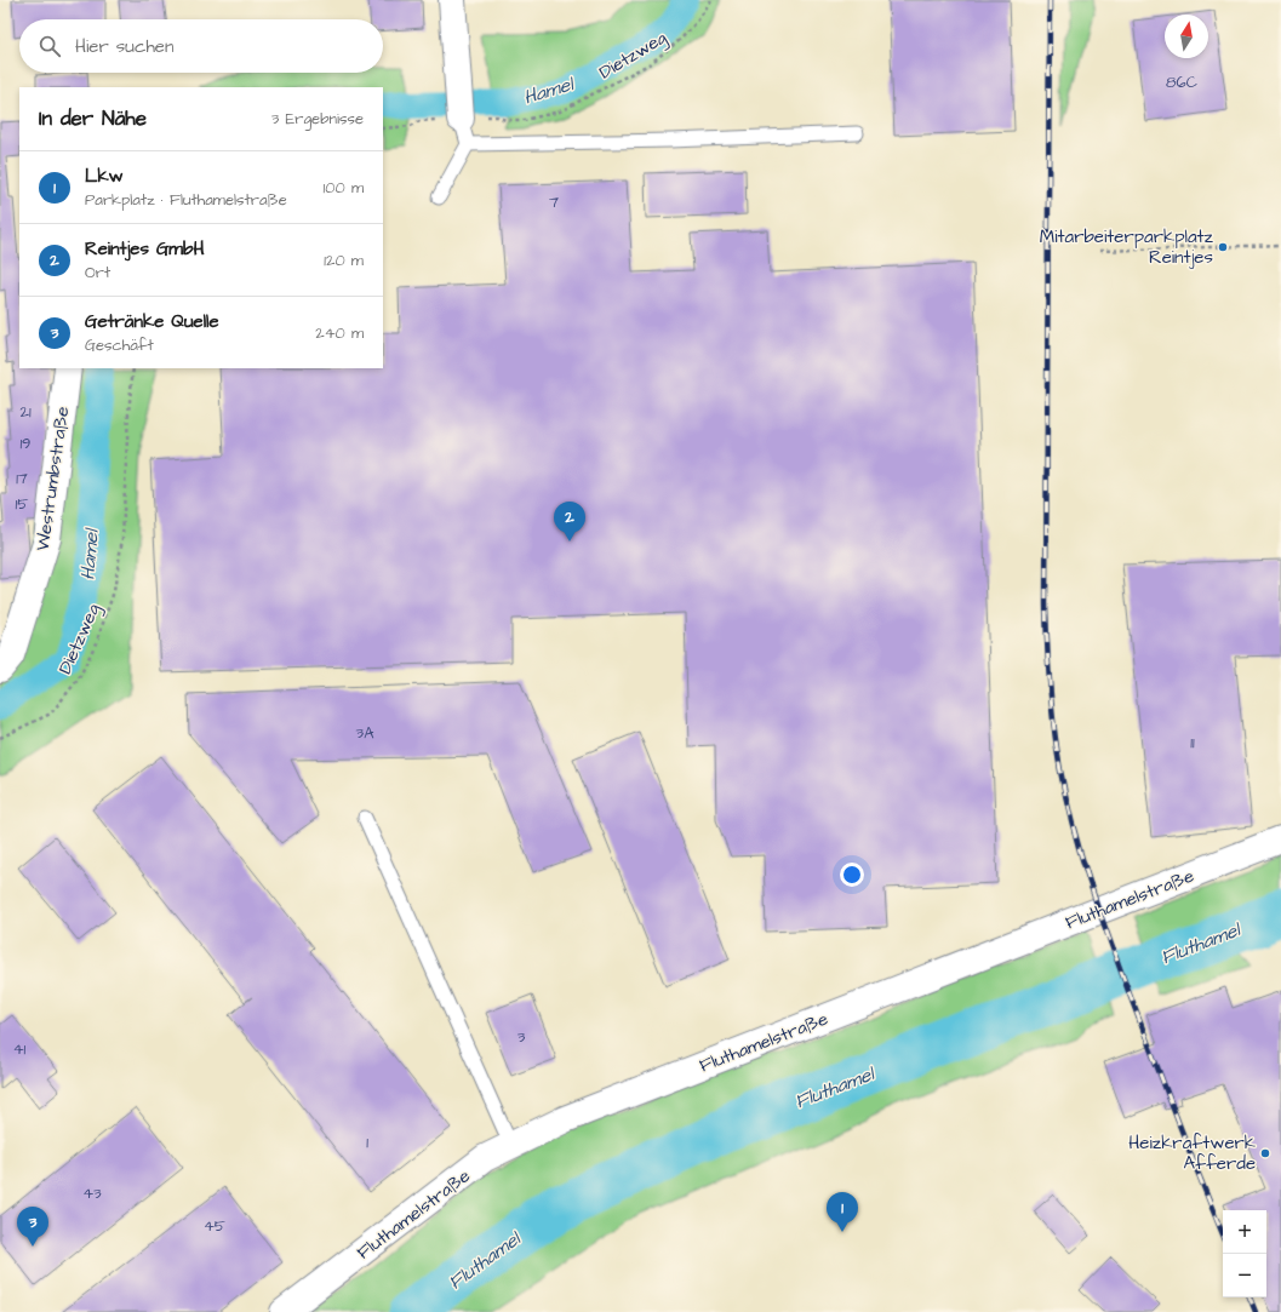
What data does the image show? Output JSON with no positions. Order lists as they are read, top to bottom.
{
  "streets": {
    "main road": ["Westrumbstraße", "Fluthamelstraße"],
    "path": ["Dietzweg"]
  },
  "water": ["Hamel", "Fluthamel"],
  "places": ["Mitarbeiterparkplatz Reintjes", "Heizkraftwerk Afferde"],
  "house_numbers": [
    "86C",
    "7",
    "21",
    "19",
    "17",
    "15",
    "3A",
    "11",
    "3",
    "41",
    "1",
    "43",
    "45"
  ],
  "north": "top",
  "page": {
    "search": "Hier suchen",
    "heading": ["In der Nähe", "3 Ergebnisse"],
    "list": [
      {
        "mark": "1",
        "name": "Lkw",
        "note": "Parkplatz · Fluthamelstraße",
        "value": "100 m"
      },
      {
        "mark": "2",
        "name": "Reintjes GmbH",
        "note": "Ort",
        "value": "120 m"
      },
      {
        "mark": "3",
        "name": "Getränke Quelle",
        "note": "Geschäft",
        "value": "240 m"
      }
    ],
    "pins": ["2", "1", "3"],
    "map_buttons": ["+", "−"]
  }
}
